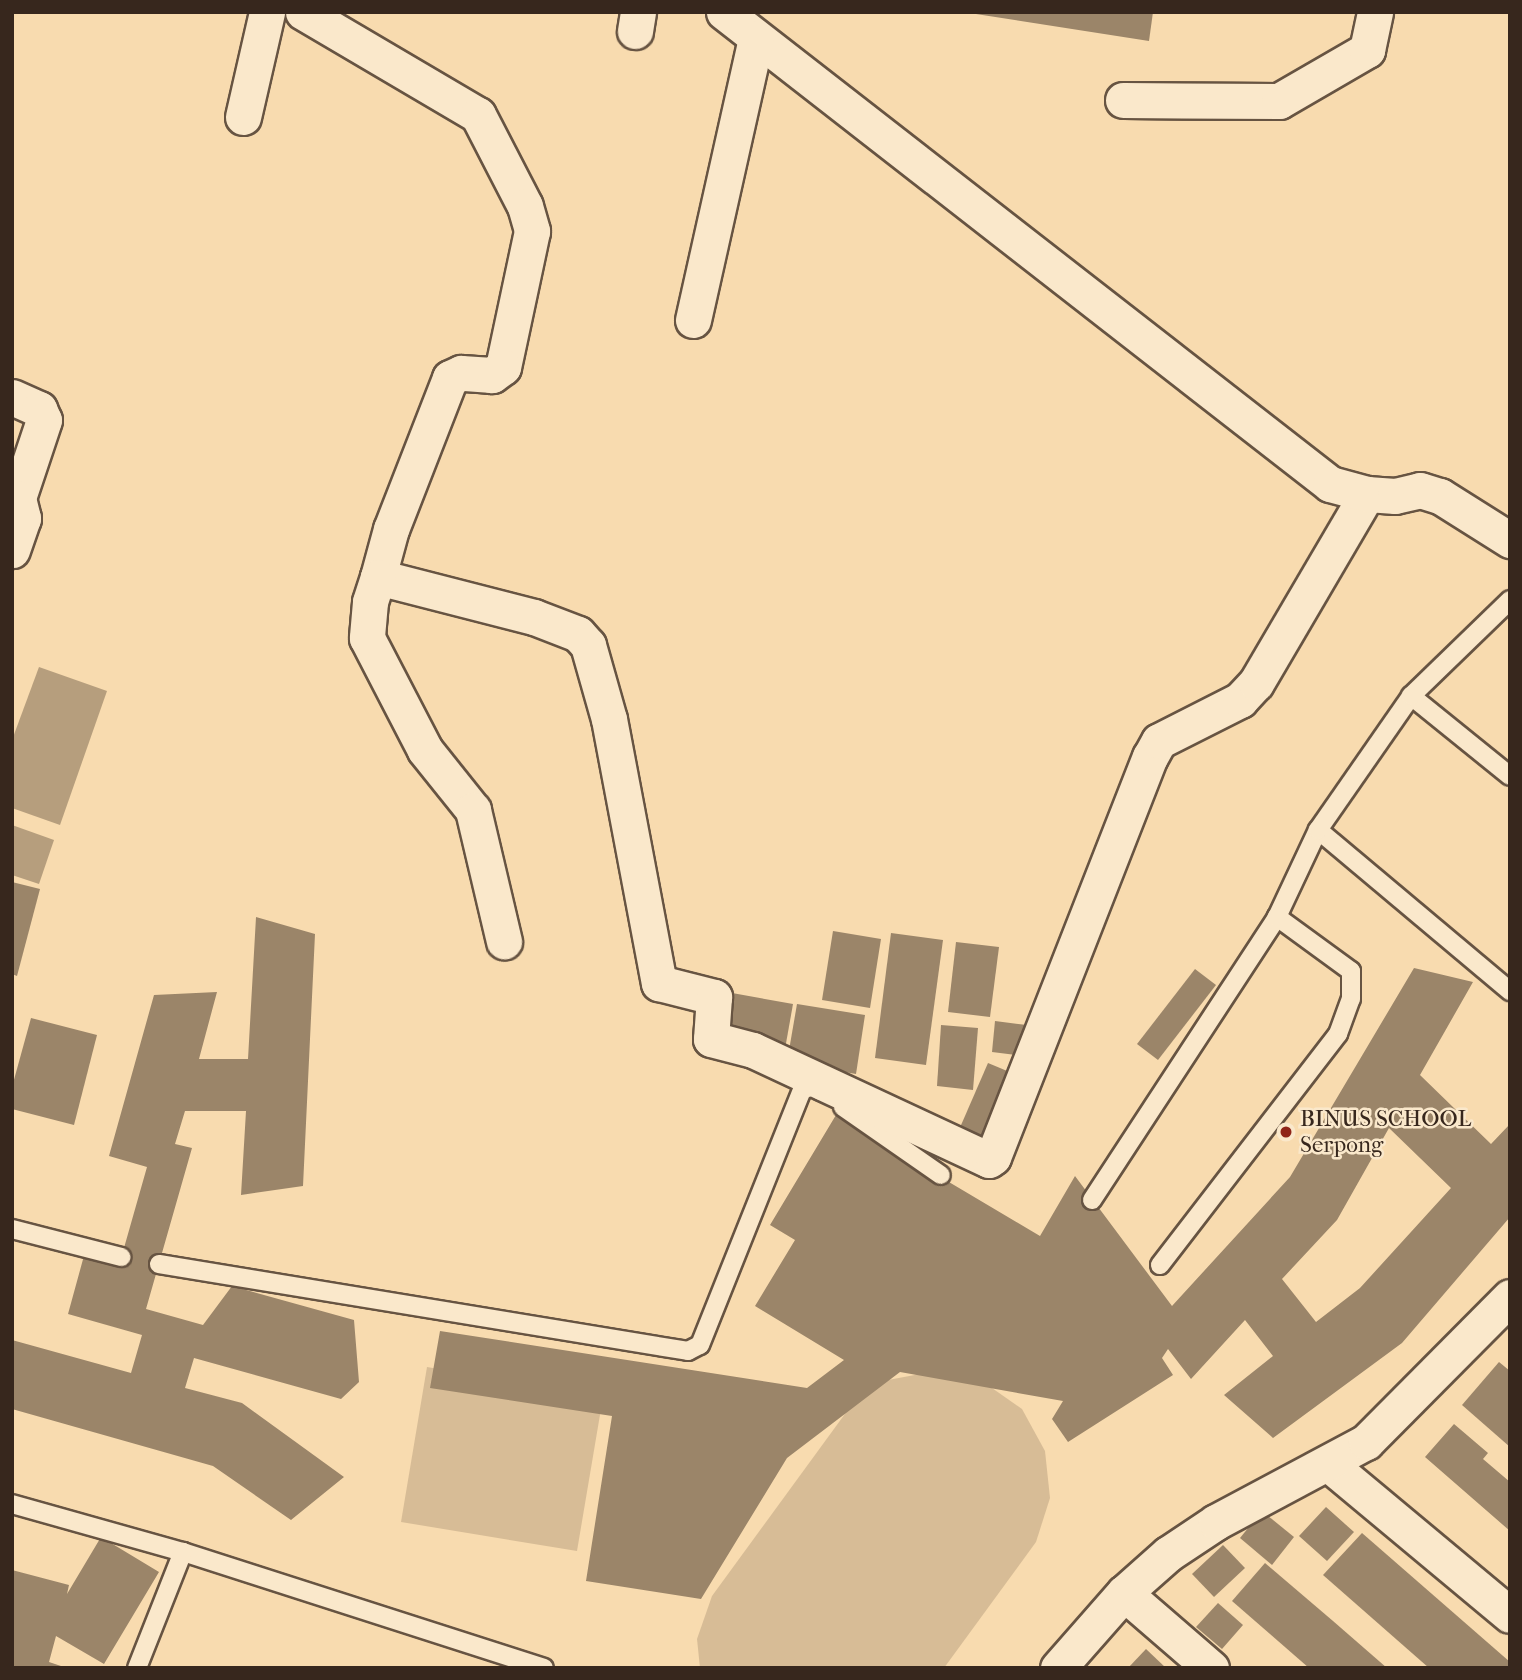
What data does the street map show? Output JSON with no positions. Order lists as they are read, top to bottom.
{
  "places": ["BINUS SCHOOL Serpong"]
}
